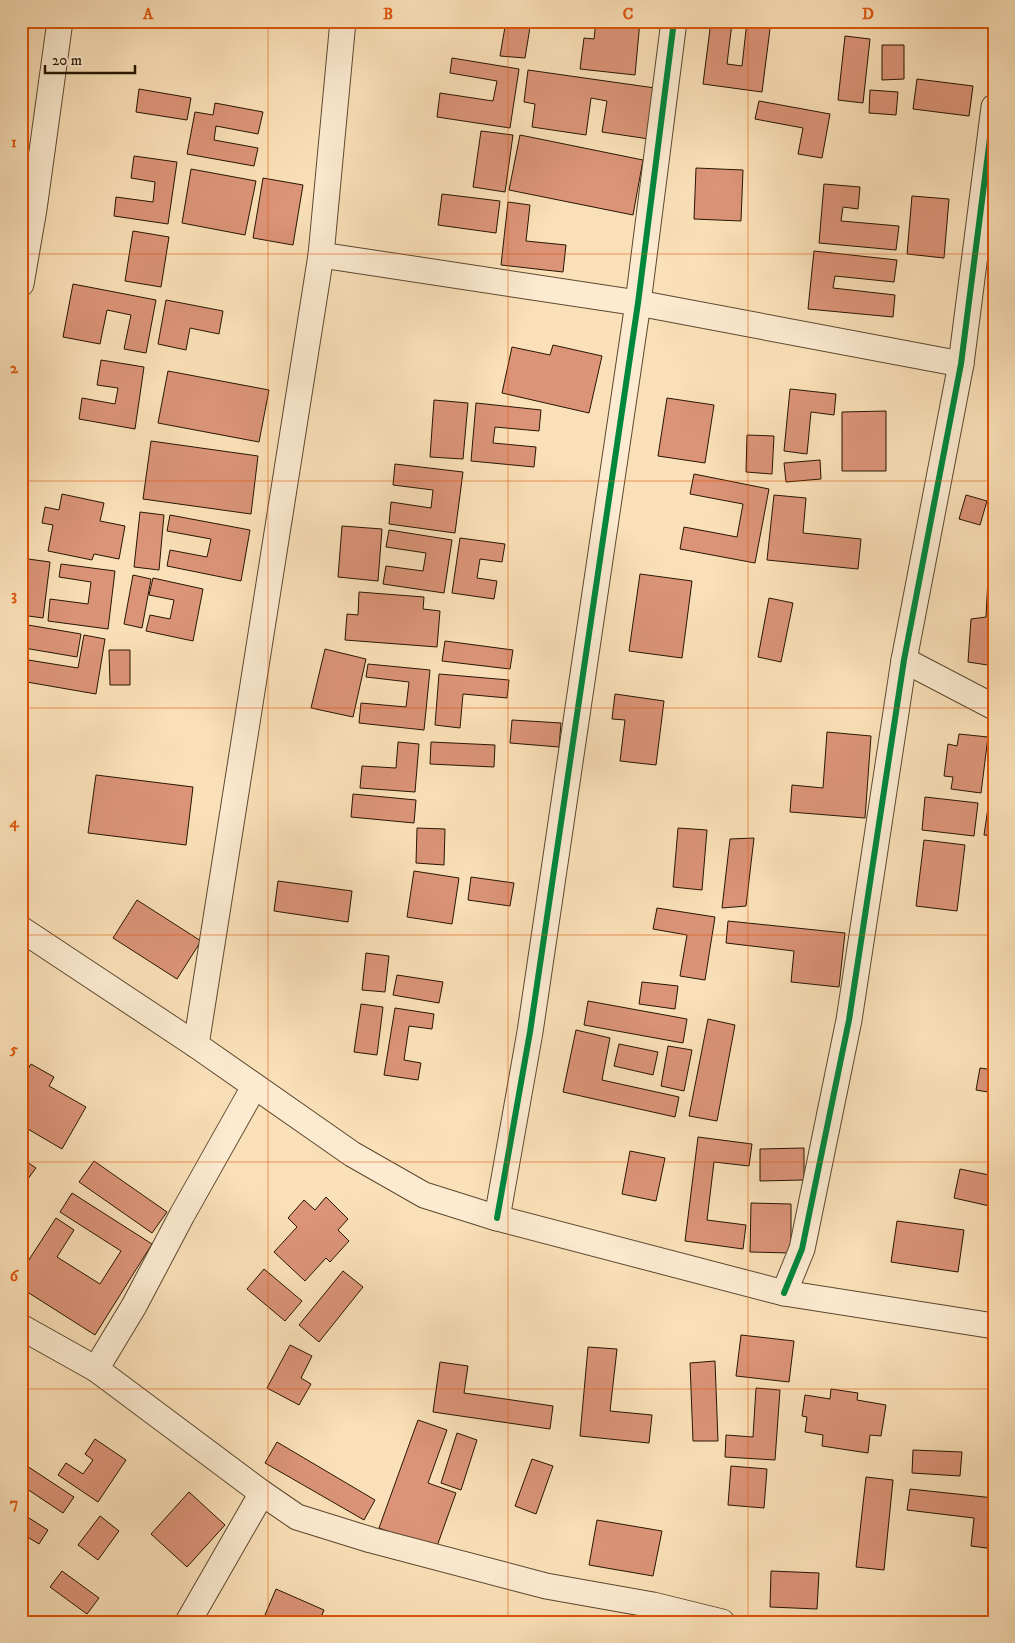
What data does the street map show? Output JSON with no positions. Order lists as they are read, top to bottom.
{
  "scale_bar": "20 m",
  "grid": {
    "columns": [
      "A",
      "B",
      "C",
      "D"
    ],
    "rows": [
      "1",
      "2",
      "3",
      "4",
      "5",
      "6",
      "7"
    ]
  }
}
